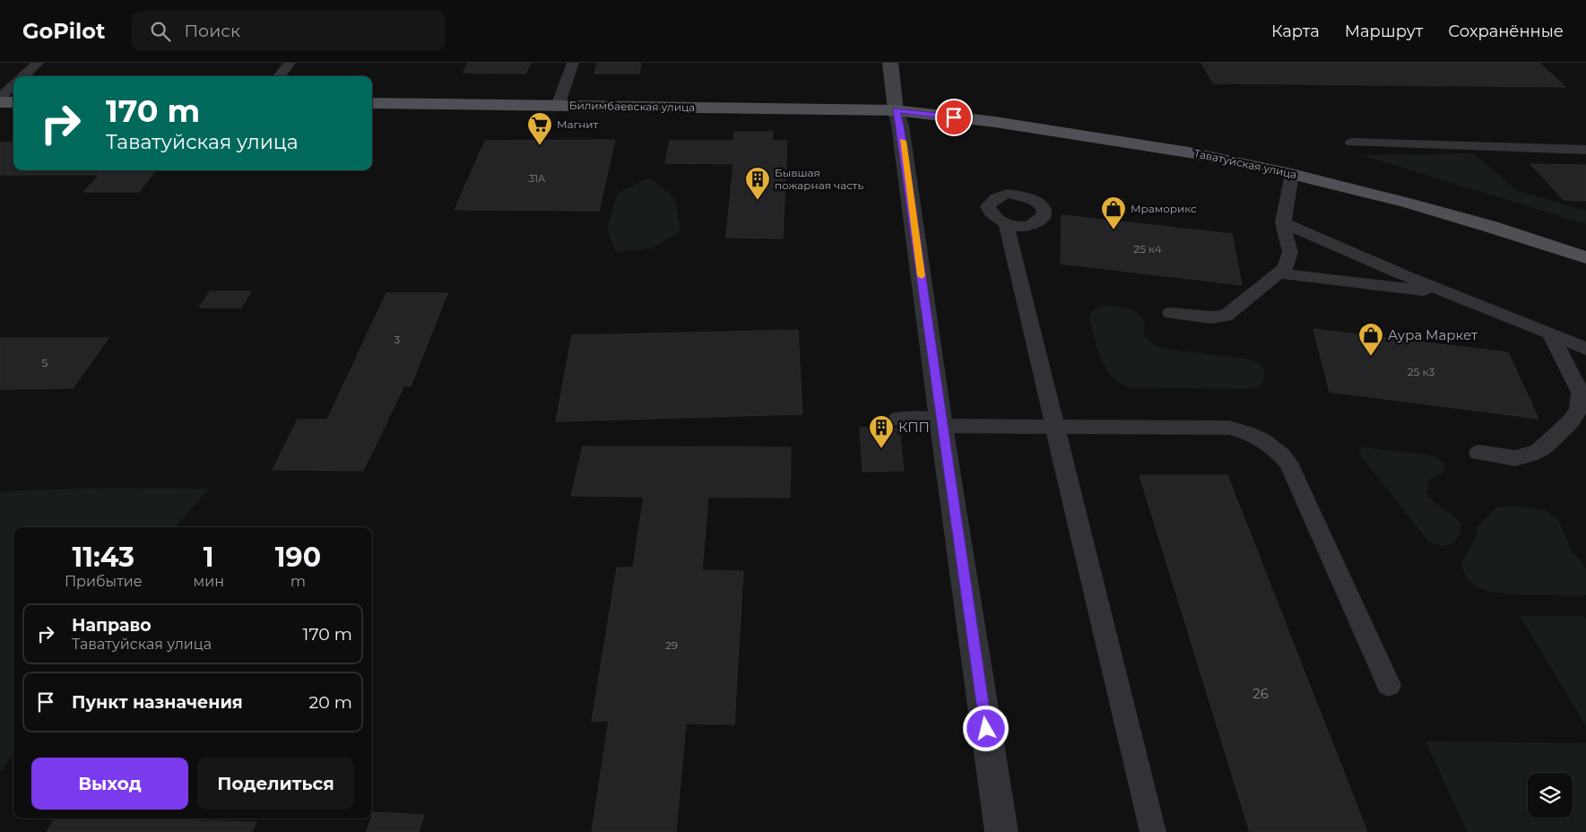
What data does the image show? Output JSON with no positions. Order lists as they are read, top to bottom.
{
  "streets": {
    "main road": ["Билимбаевская улица", "Таватуйская улица"]
  },
  "crossings": [
    ["Билимбаевская улица", "Таватуйская улица"]
  ],
  "places": {
    "supermarket": ["Магнит"],
    "building": ["Бывшая пожарная часть", "КПП"],
    "shop": ["Мраморикс", "Аура Маркет"]
  },
  "house_numbers": [
    "31А",
    "25 к4",
    "3",
    "5",
    "25 к3",
    "29",
    "26"
  ],
  "page": {
    "header": "GoPilot",
    "search": "Поиск",
    "nav": ["Карта", "Маршрут", "Сохранённые"],
    "turn": ["170 m", "Таватуйская улица"],
    "eta": [
      "11:43",
      "Прибытие",
      "1",
      "мин",
      "190",
      "m"
    ],
    "list": [
      {
        "name": "Направо",
        "note": "Таватуйская улица",
        "value": "170 m"
      },
      {
        "name": "Пункт назначения",
        "value": "20 m"
      }
    ],
    "buttons": ["Выход", "Поделиться"]
  }
}
